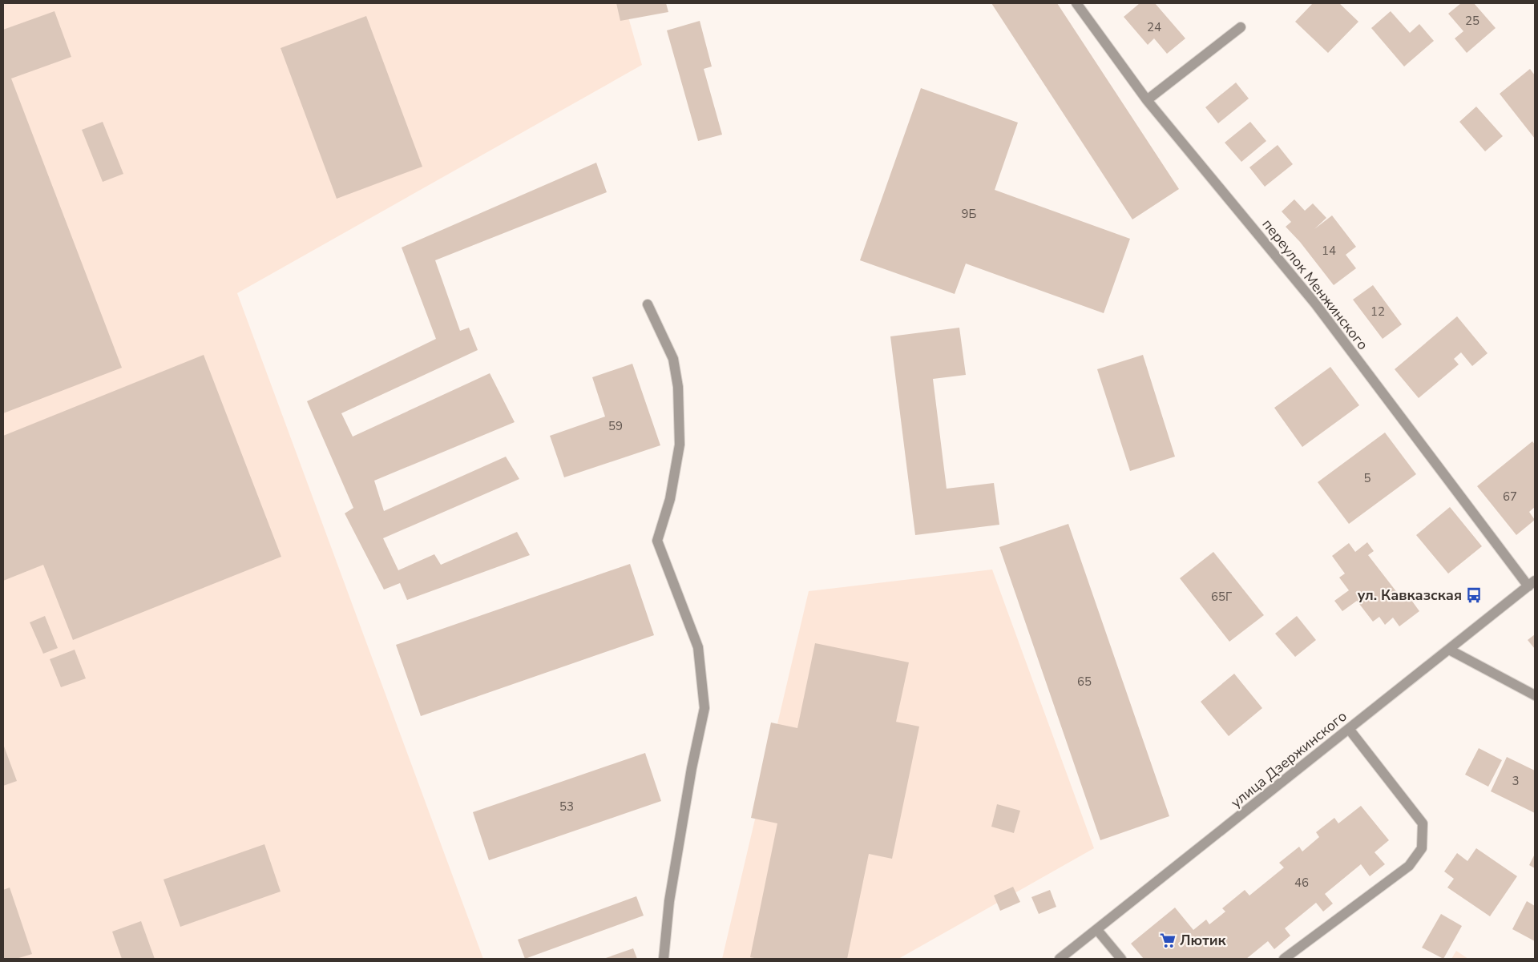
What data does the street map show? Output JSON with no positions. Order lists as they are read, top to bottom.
{
  "streets": {
    "street": ["переулок Менжинского", "улица Дзержинского"]
  },
  "crossings": [
    ["переулок Менжинского", "улица Дзержинского"]
  ],
  "places": {
    "bus stop": ["ул. Кавказская"],
    "supermarket": ["Лютик"]
  },
  "house_numbers": [
    "25",
    "24",
    "9Б",
    "14",
    "12",
    "59",
    "5",
    "67",
    "65Г",
    "65",
    "3",
    "53",
    "46"
  ]
}
